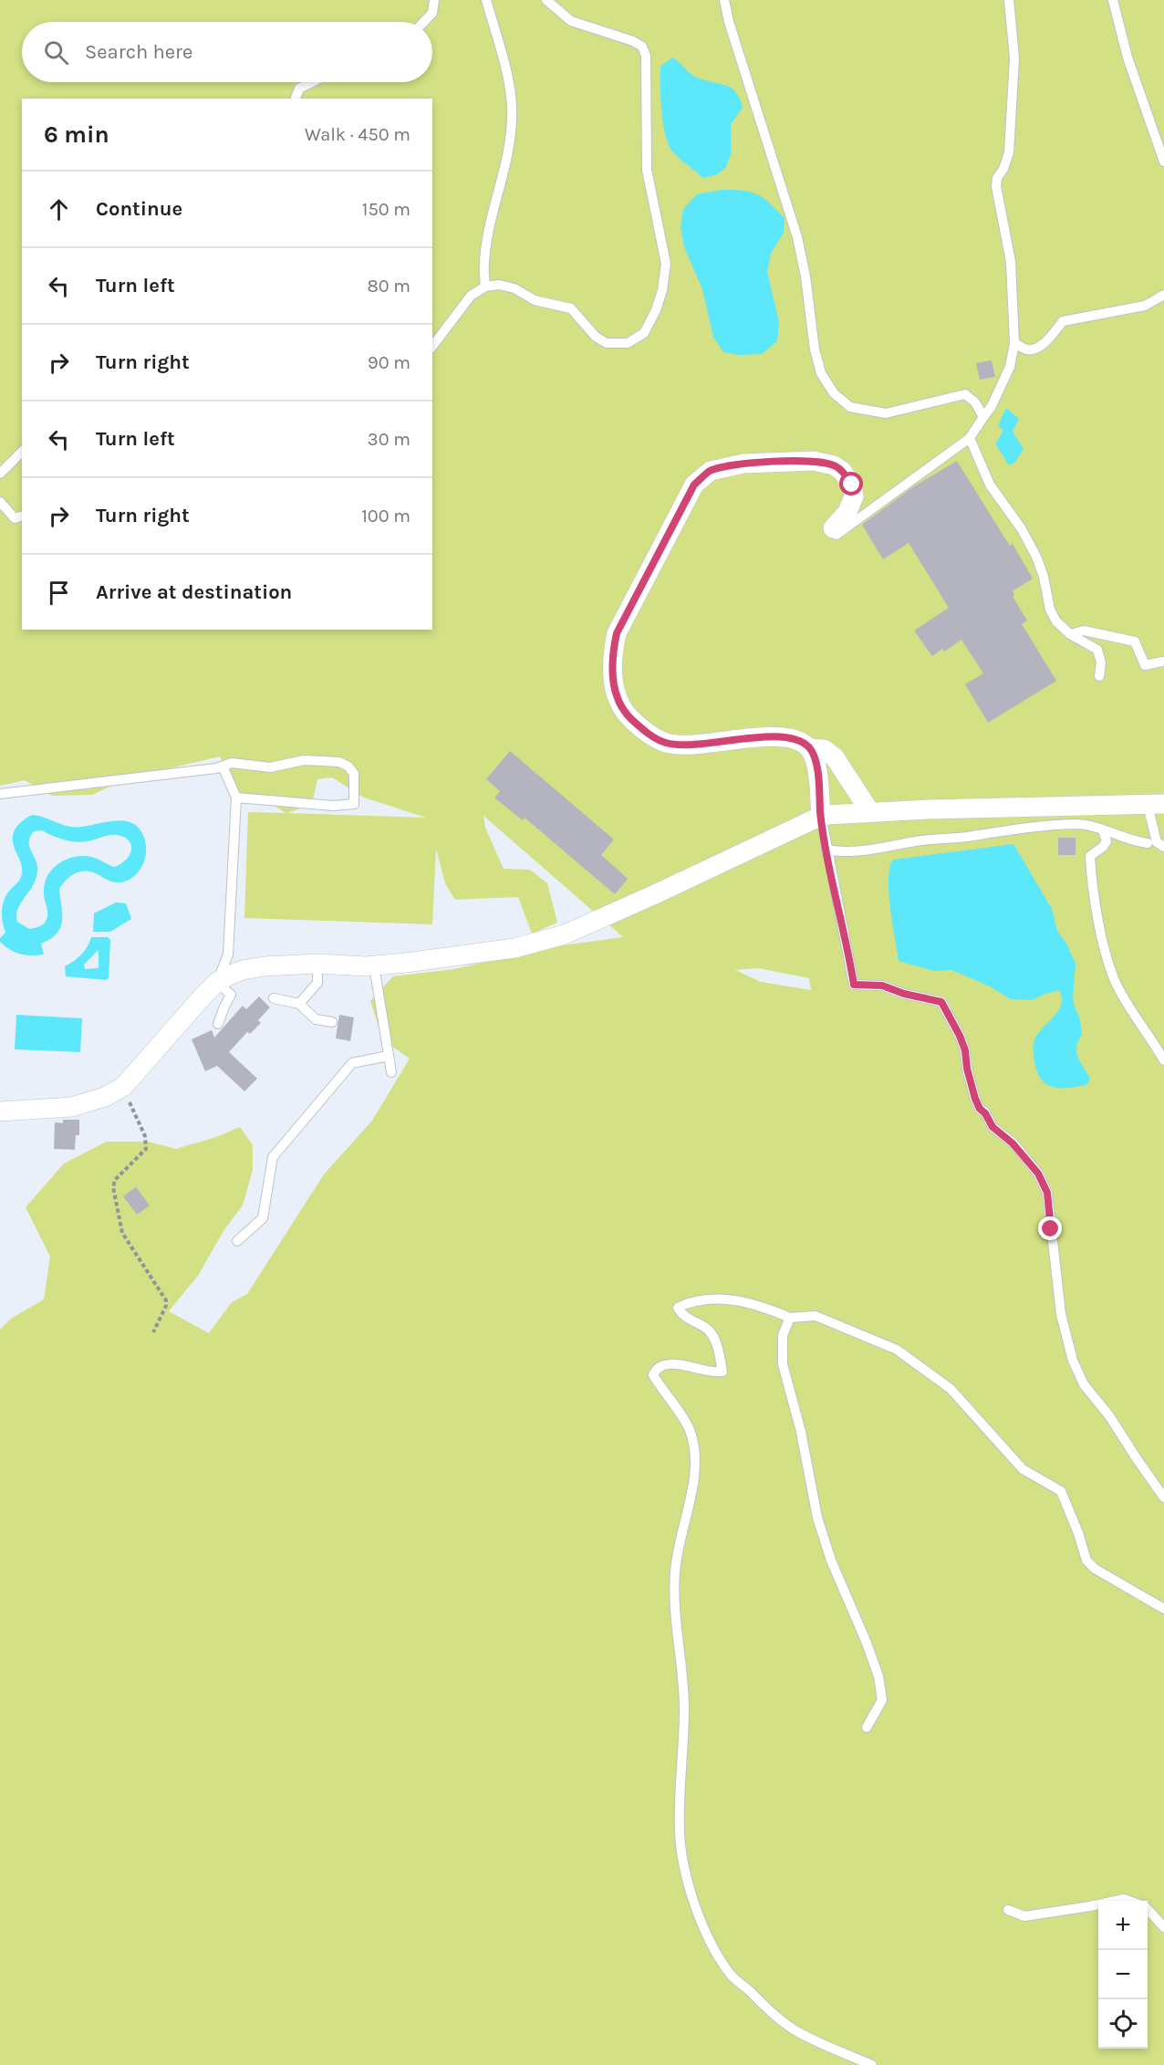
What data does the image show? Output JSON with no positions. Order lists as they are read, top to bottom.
{
  "page": {
    "search": "Search here",
    "heading": ["6 min", "Walk · 450 m"],
    "list": [
      ["Continue", "150 m"],
      ["Turn left", "80 m"],
      ["Turn right", "90 m"],
      ["Turn left", "30 m"],
      ["Turn right", "100 m"],
      "Arrive at destination"
    ],
    "map_buttons": ["+", "−"]
  }
}
